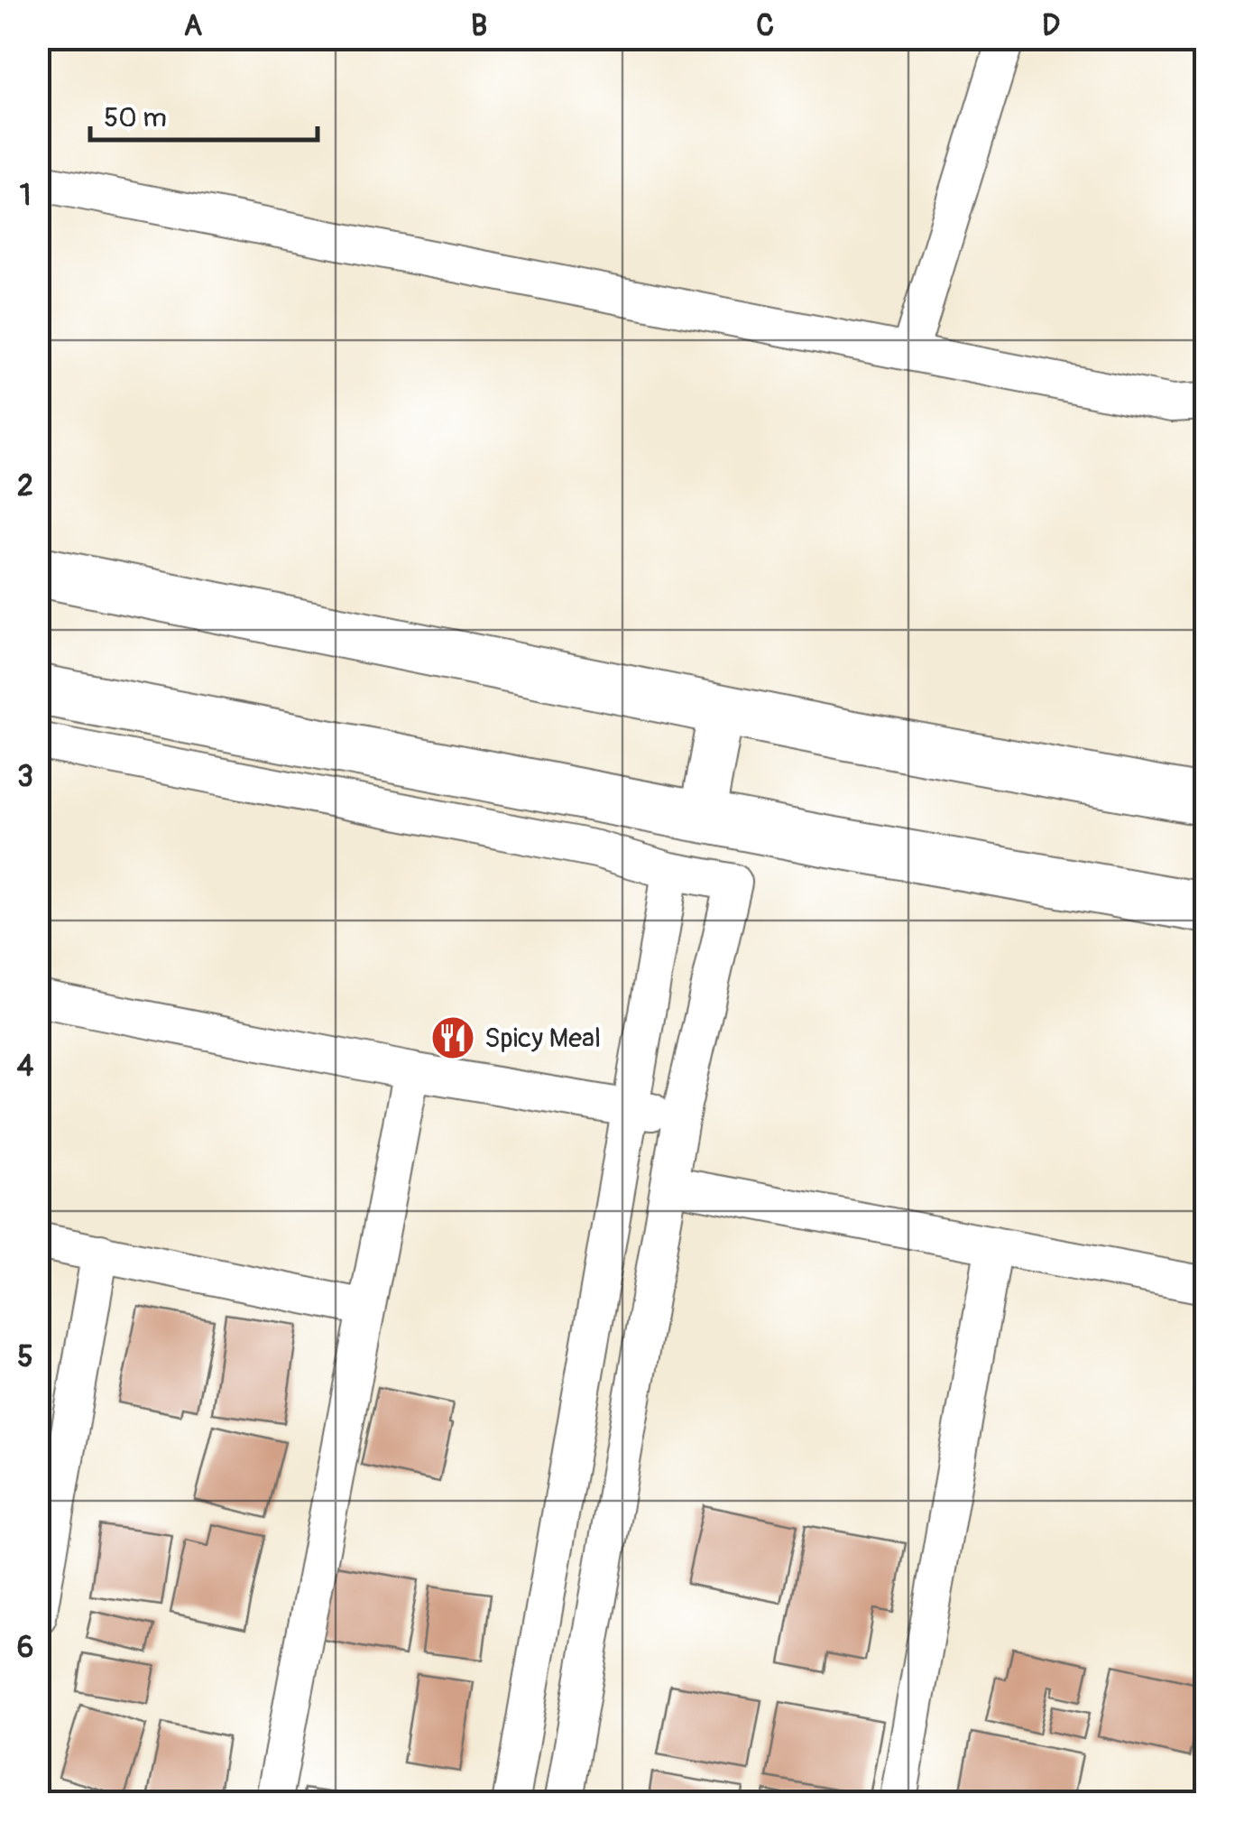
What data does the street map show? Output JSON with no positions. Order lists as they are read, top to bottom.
{
  "places": {
    "restaurant": ["Spicy Meal"]
  },
  "scale_bar": "50 m",
  "grid": {
    "columns": [
      "A",
      "B",
      "C",
      "D"
    ],
    "rows": [
      "1",
      "2",
      "3",
      "4",
      "5",
      "6"
    ]
  }
}
